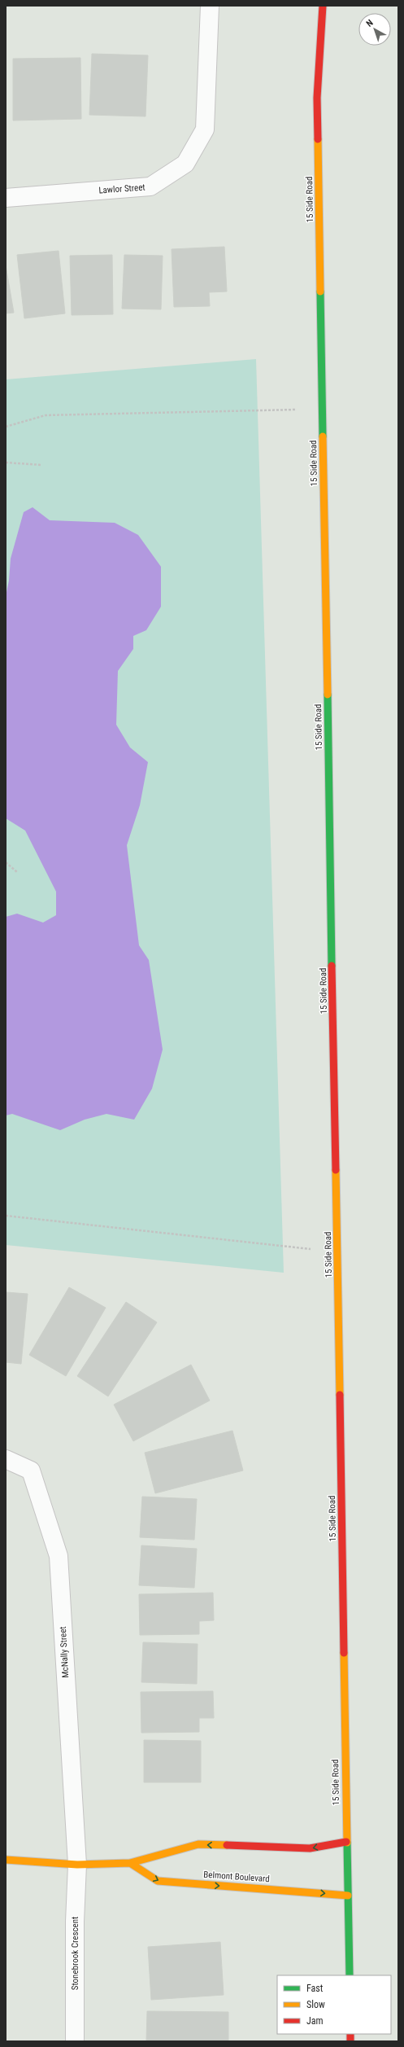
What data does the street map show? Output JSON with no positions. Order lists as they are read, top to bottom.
{
  "streets": {
    "street": [
      "Lawlor Street",
      "15 Side Road",
      "McNally Street",
      "Belmont Boulevard",
      "Stonebrook Crescent"
    ]
  },
  "crossings": [
    ["15 Side Road", "Belmont Boulevard"],
    ["McNally Street", "Stonebrook Crescent"]
  ],
  "legend": ["Fast", "Slow", "Jam"],
  "north": "top left"
}
